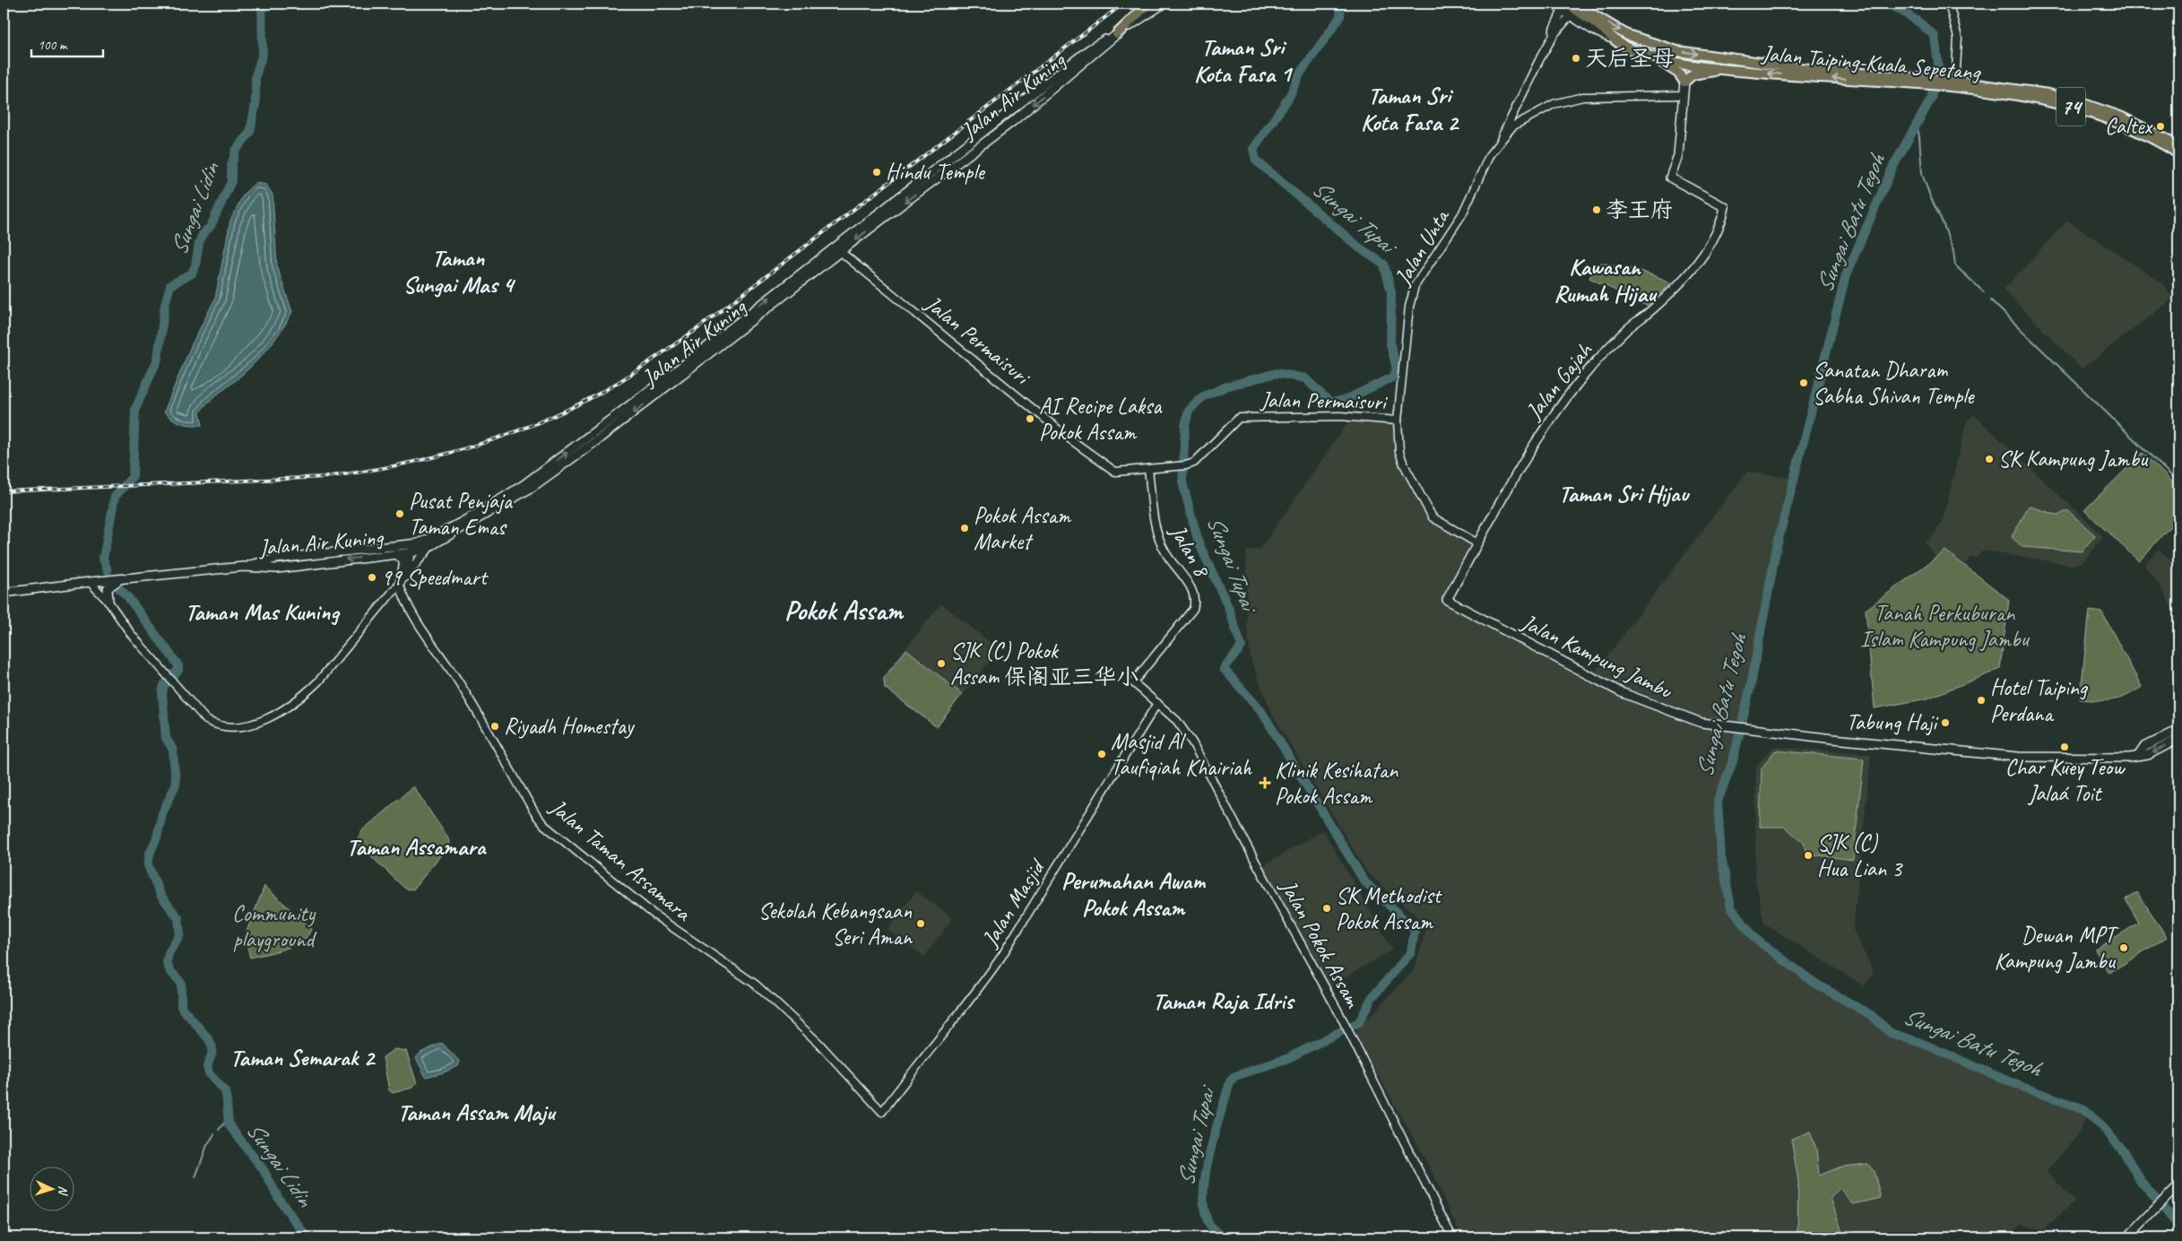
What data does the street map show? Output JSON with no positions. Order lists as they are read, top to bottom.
{
  "streets": {
    "main road": [
      "Jalan Taiping-Kuala Sepetang",
      "Jalan Air Kuning",
      "74",
      "Jalan Gajah",
      "Jalan Kampung Jambu"
    ],
    "street": [
      "Jalan Unta",
      "Jalan Permaisuri",
      "Jalan 8",
      "Jalan Taman Assamara",
      "Jalan Masjid",
      "Jalan Pokok Assam"
    ]
  },
  "crossings": [
    ["Jalan Air Kuning", "Jalan Permaisuri"],
    ["Jalan Unta", "Jalan Permaisuri"],
    ["Jalan Unta", "Jalan Gajah"],
    ["Jalan Permaisuri", "Jalan 8"],
    ["Jalan Gajah", "Jalan Kampung Jambu"],
    ["Jalan 8", "Jalan Pokok Assam"],
    ["Jalan Taman Assamara", "Jalan Masjid"],
    ["Jalan Masjid", "Jalan Pokok Assam"]
  ],
  "districts": [
    "Taman Sri Kota Fasa 1",
    "Taman Sri Kota Fasa 2",
    "Taman Sungai Mas 4",
    "Kawasan Rumah Hijau",
    "Taman Sri Hijau",
    "Pokok Assam",
    "Taman Mas Kuning",
    "Taman Assamara",
    "Perumahan Awam Pokok Assam",
    "Taman Raja Idris",
    "Taman Semarak 2",
    "Taman Assam Maju"
  ],
  "water": ["Sungai Lidin", "Sungai Tupai", "Sungai Batu Tegoh"],
  "parks": ["Tanah Perkuburan Islam Kampung Jambu", "Community playground"],
  "places": {
    "other": [
      "天后圣母",
      "Caltex",
      "Hindu Temple",
      "李王府",
      "Sanatan Dharam Sabha Shivan Temple",
      "AI Recipe Laksa Pokok Assam",
      "SK Kampung Jambu",
      "Pusat Penjaja Taman Emas",
      "Pokok Assam Market",
      "99 Speedmart",
      "SJK (C) Pokok Assam 保阁亚三华小",
      "Hotel Taiping Perdana",
      "Tabung Haji",
      "Riyadh Homestay",
      "Char Kuey Teow Jalaá Toit",
      "Masjid Al Taufiqiah Khairiah",
      "SJK (C) Hua Lian 3",
      "SK Methodist Pokok Assam",
      "Sekolah Kebangsaan Seri Aman",
      "Dewan MPT Kampung Jambu"
    ],
    "health": ["Klinik Kesihatan Pokok Assam"]
  },
  "scale_bar": "100 m",
  "north": "right"
}
